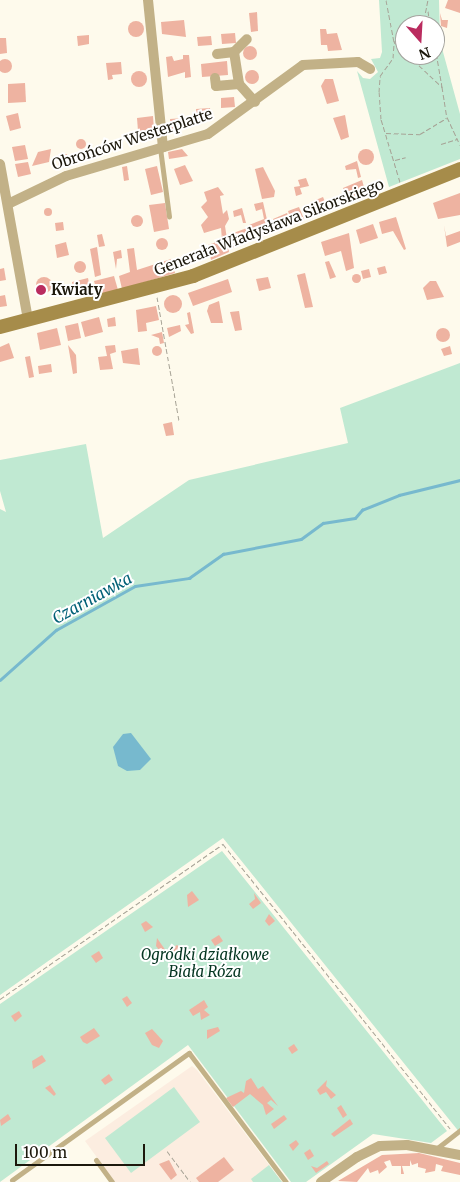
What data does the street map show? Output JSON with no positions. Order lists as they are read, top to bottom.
{
  "streets": {
    "street": ["Obrońców Westerplatte", "Generała Władysława Sikorskiego"]
  },
  "water": ["Czarniawka"],
  "parks": ["Ogródki działkowe Biała Róza"],
  "places": ["Kwiaty"],
  "scale_bar": "100 m",
  "north": "bottom"
}
